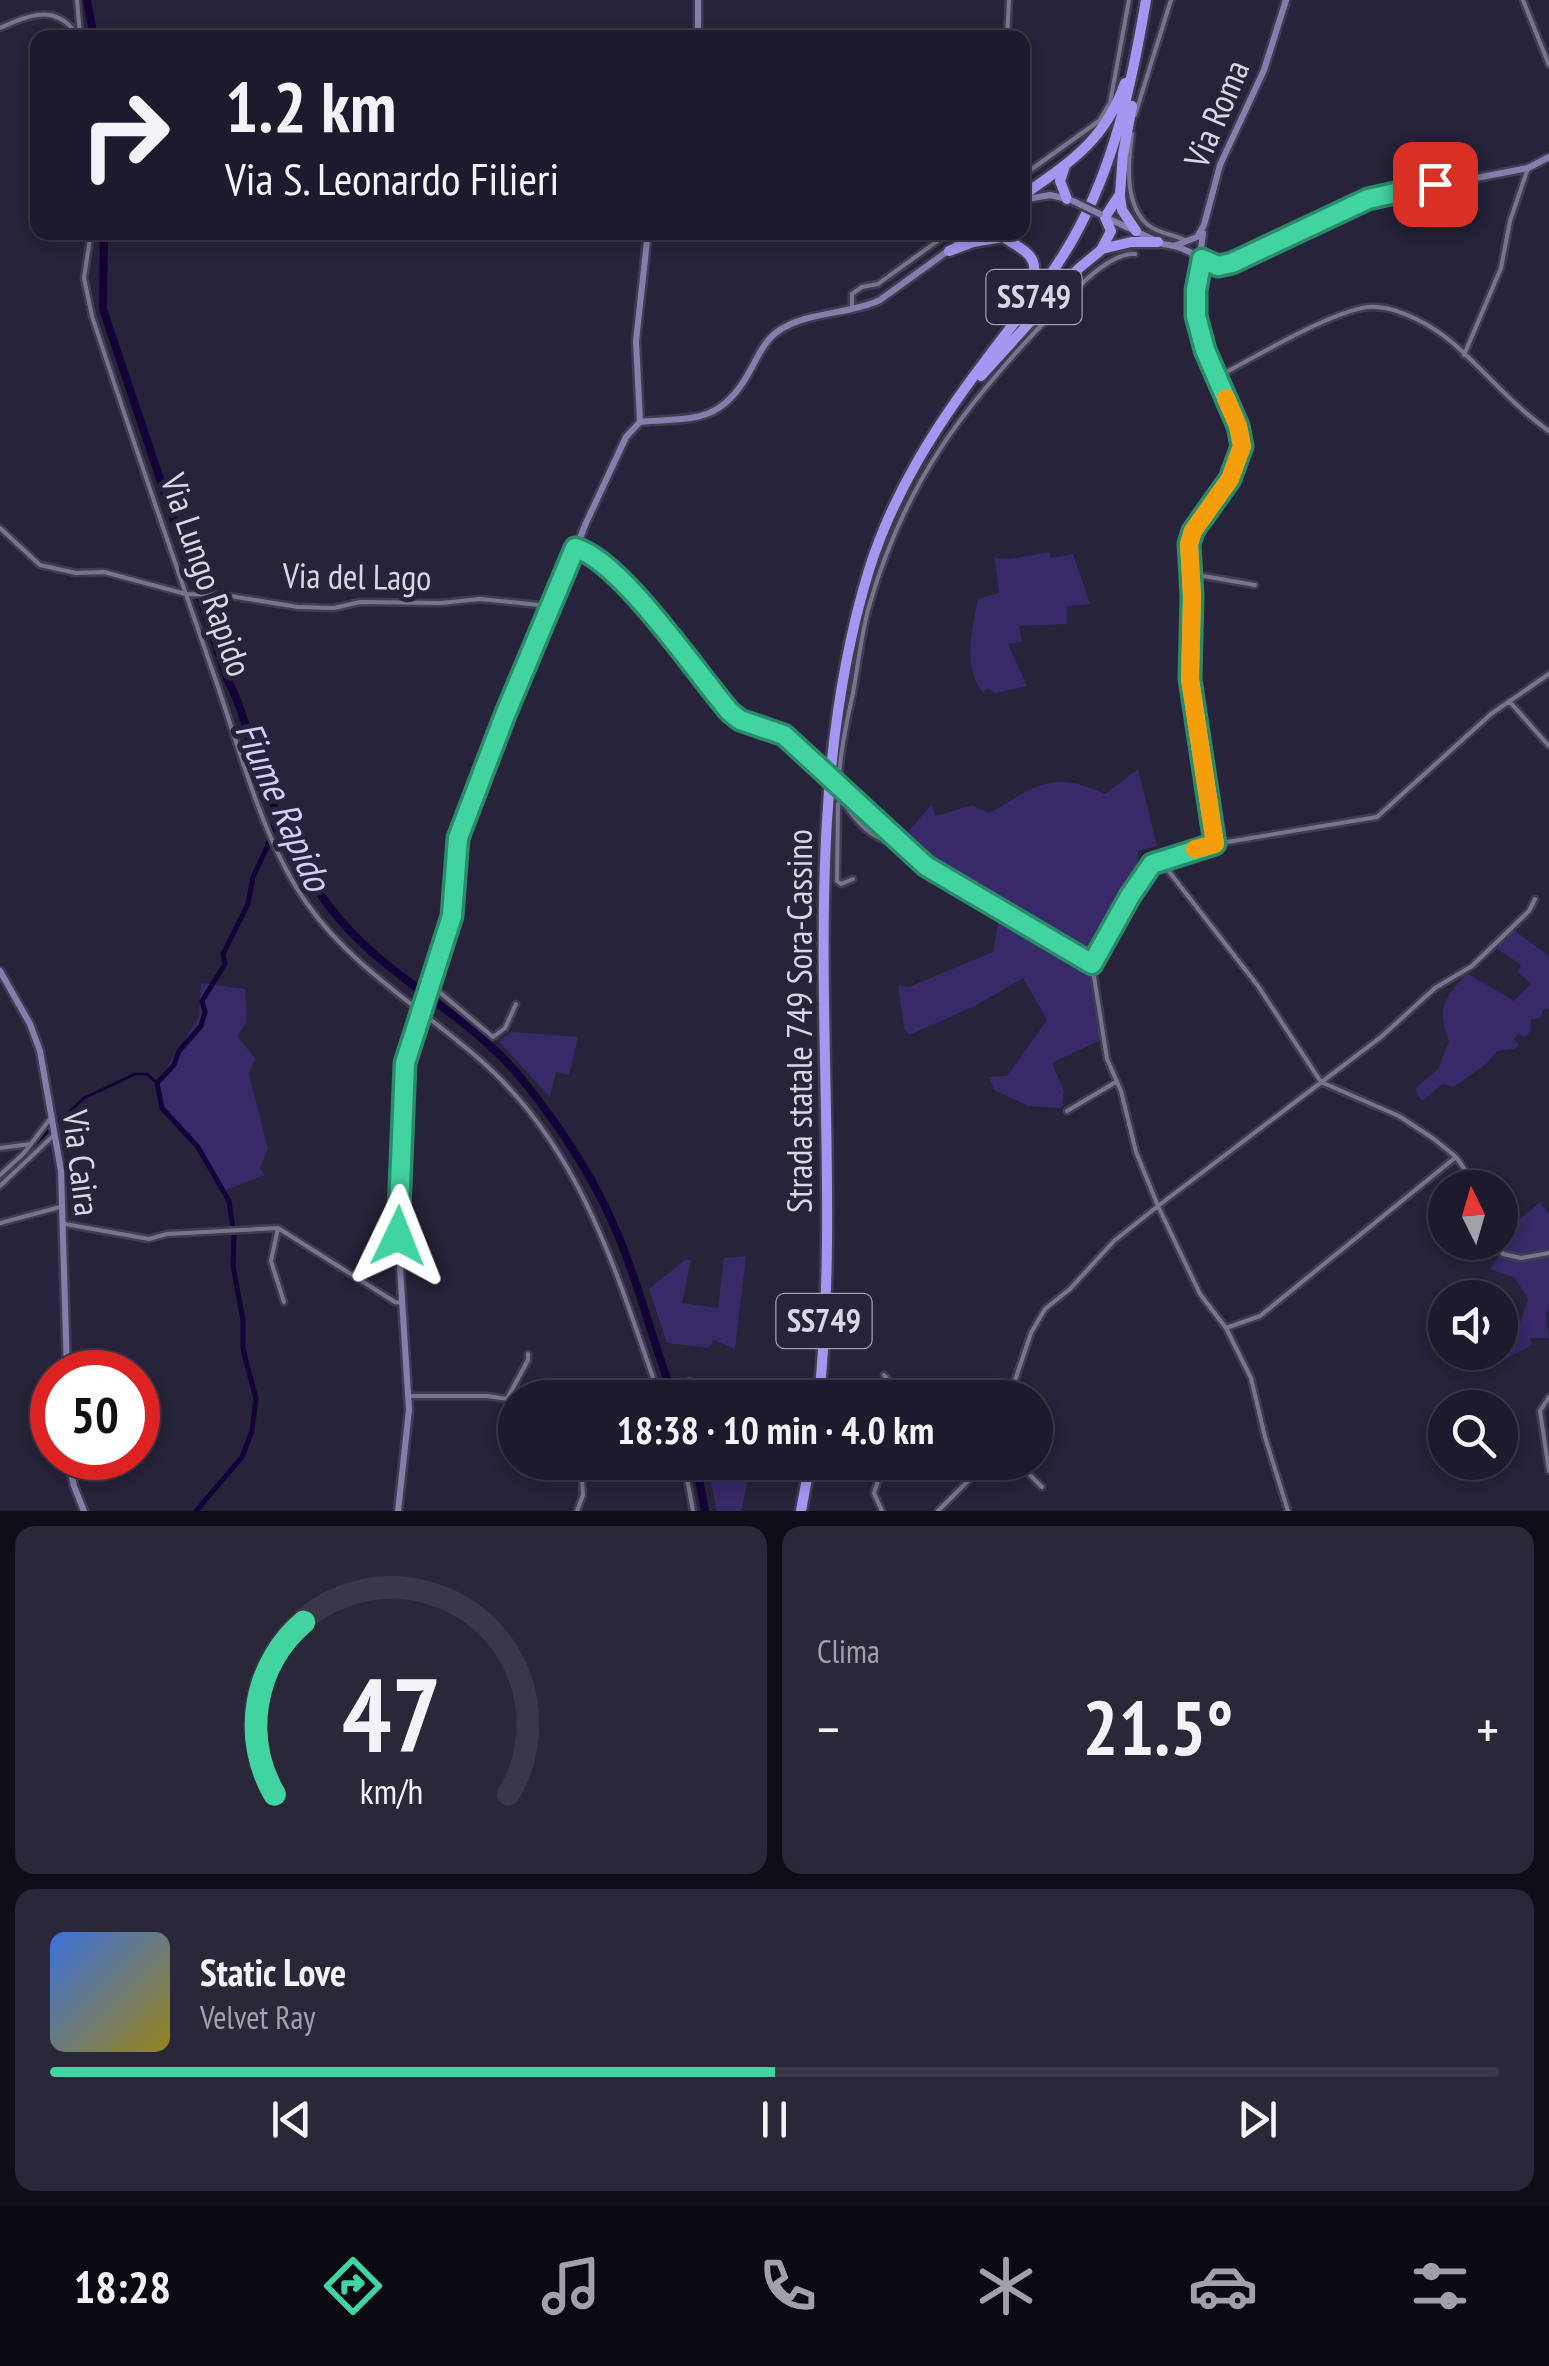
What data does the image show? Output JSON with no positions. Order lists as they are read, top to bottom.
{
  "streets": {
    "highway": ["SS749", "Strada statale 749 Sora-Cassino"],
    "street": [
      "Via Roma",
      "Via Lungo Rapido",
      "Via del Lago",
      "Via Caira"
    ]
  },
  "crossings": [
    ["Via Lungo Rapido", "Via del Lago"]
  ],
  "water": ["Fiume Rapido"],
  "north": "top",
  "page": {
    "turn": ["1.2 km", "Via S. Leonardo Filieri"],
    "limit": "50",
    "trip": "18:38 · 10 min · 4.0 km",
    "tile": "Clima",
    "heat": ["−", "21.5°", "+"],
    "song": ["Static Love", "Velvet Ray"],
    "tabs": "18:28",
    "gauge": ["47", "km/h"]
  }
}
